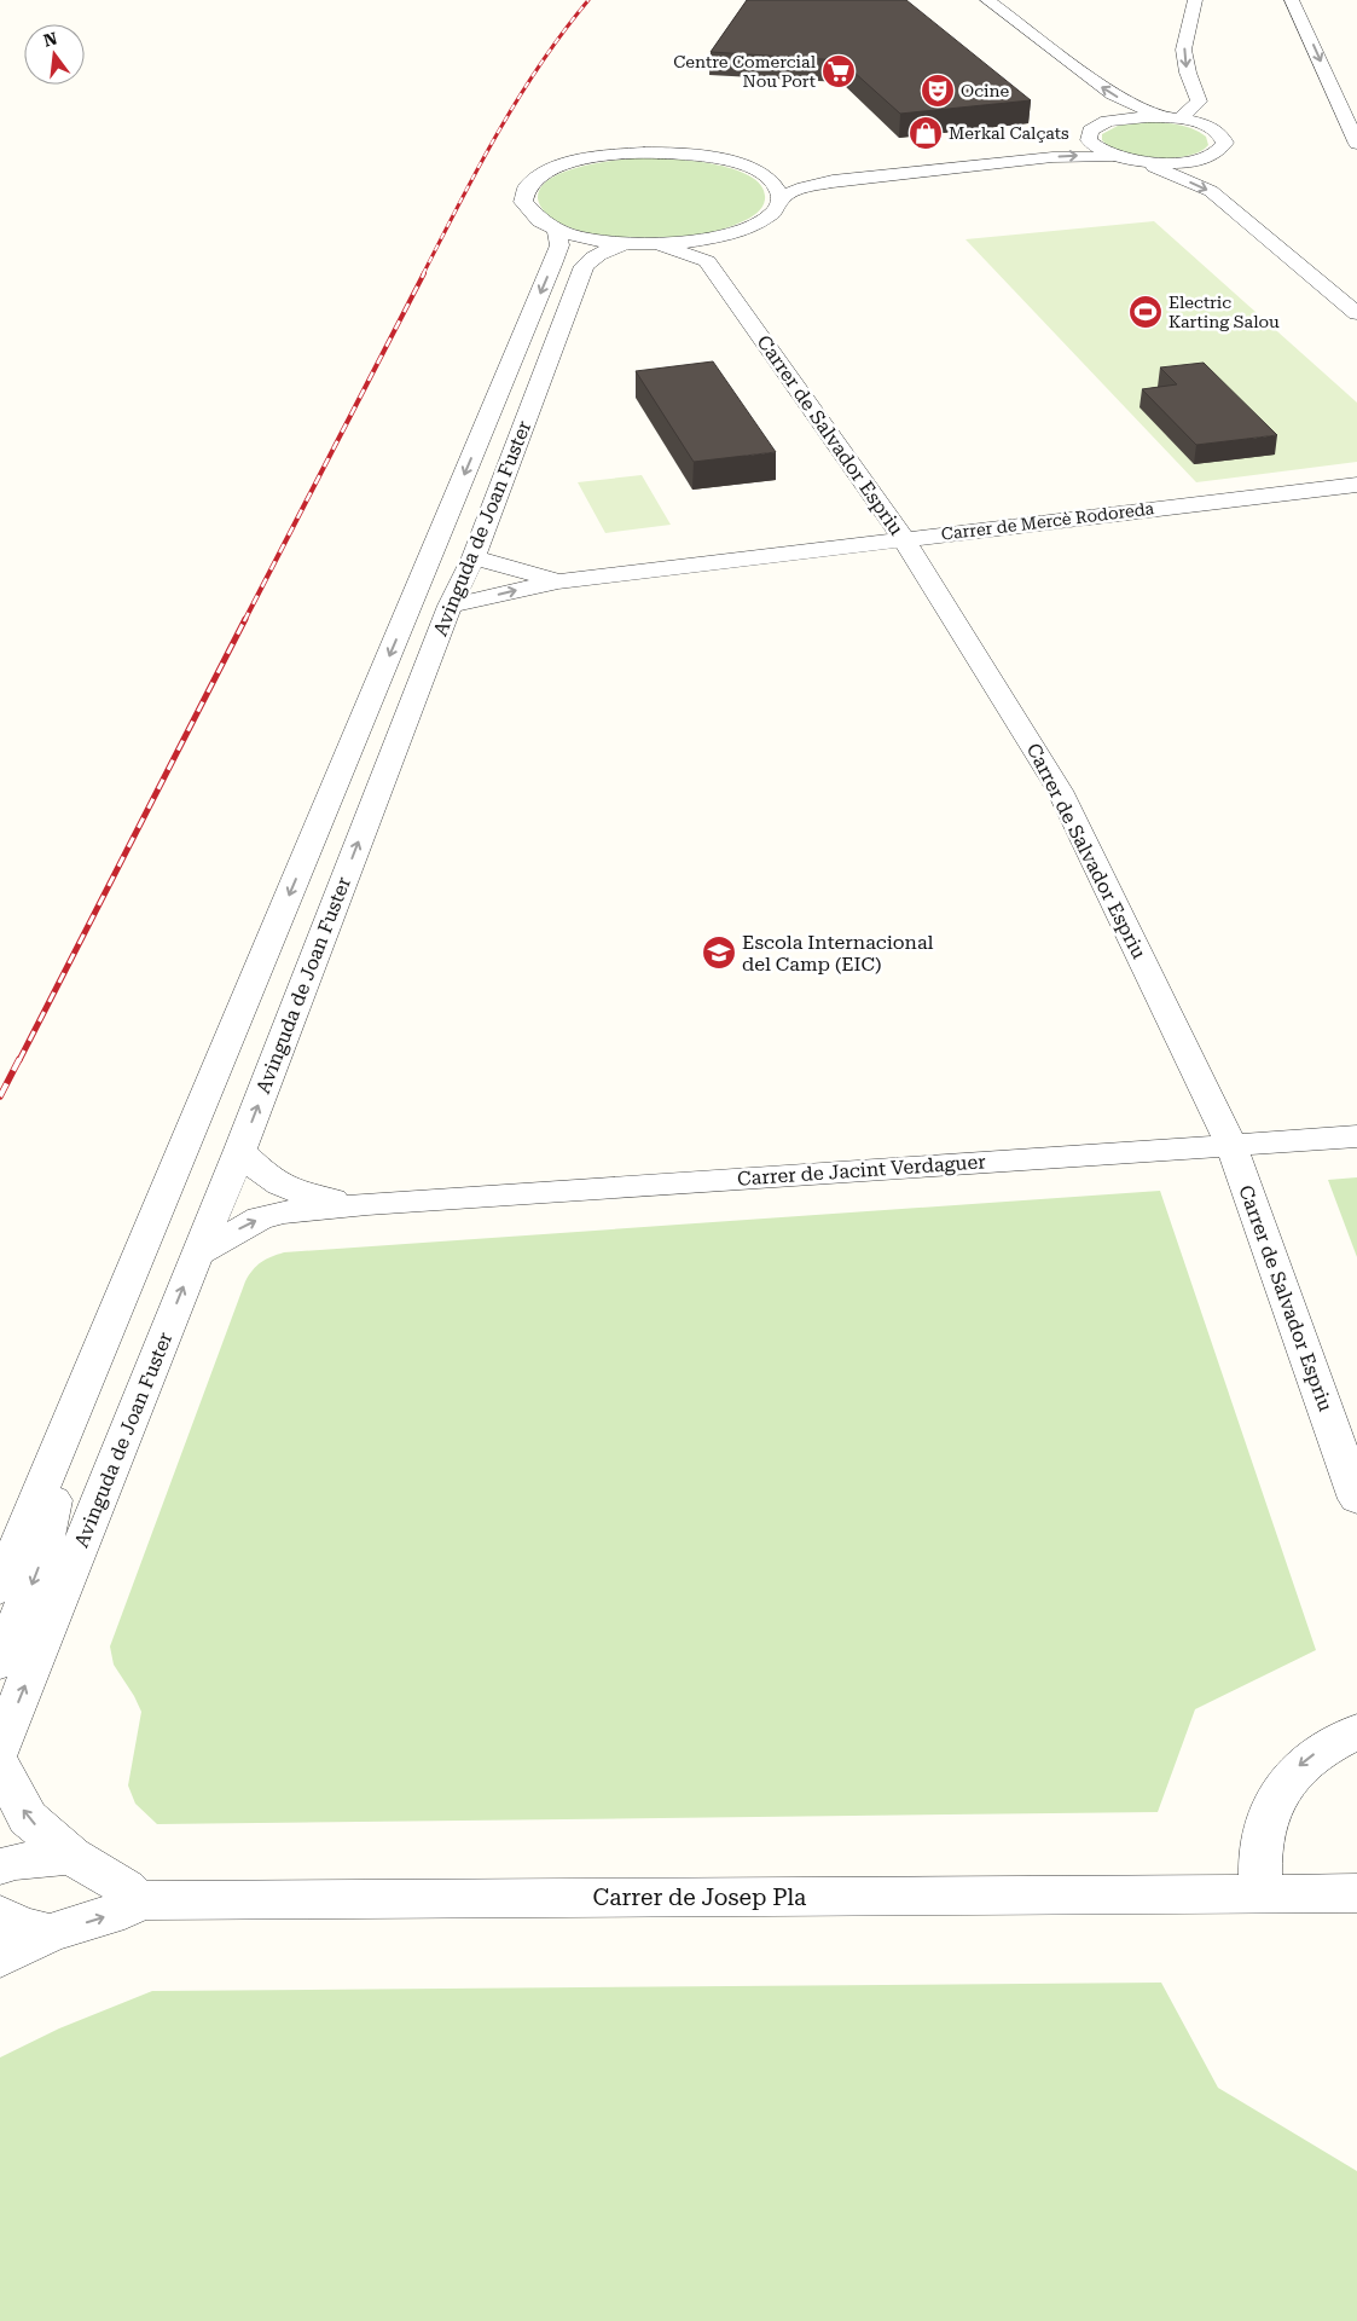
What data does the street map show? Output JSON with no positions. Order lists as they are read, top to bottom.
{
  "streets": {
    "street": [
      "Carrer de Salvador Espriu",
      "Carrer de Mercè Rodoreda",
      "Avinguda de Joan Fuster",
      "Carrer de Jacint Verdaguer",
      "Carrer de Josep Pla"
    ]
  },
  "crossings": [
    ["Carrer de Salvador Espriu", "Carrer de Mercè Rodoreda"],
    ["Carrer de Salvador Espriu", "Carrer de Jacint Verdaguer"],
    ["Carrer de Mercè Rodoreda", "Avinguda de Joan Fuster"],
    ["Avinguda de Joan Fuster", "Carrer de Jacint Verdaguer"]
  ],
  "places": {
    "supermarket": ["Centre Comercial Nou Port"],
    "theatre": ["Ocine"],
    "shop": ["Merkal Calçats"],
    "sports": ["Electric Karting Salou"],
    "school or university": ["Escola Internacional del Camp (EIC)"]
  },
  "north": "top"
}
